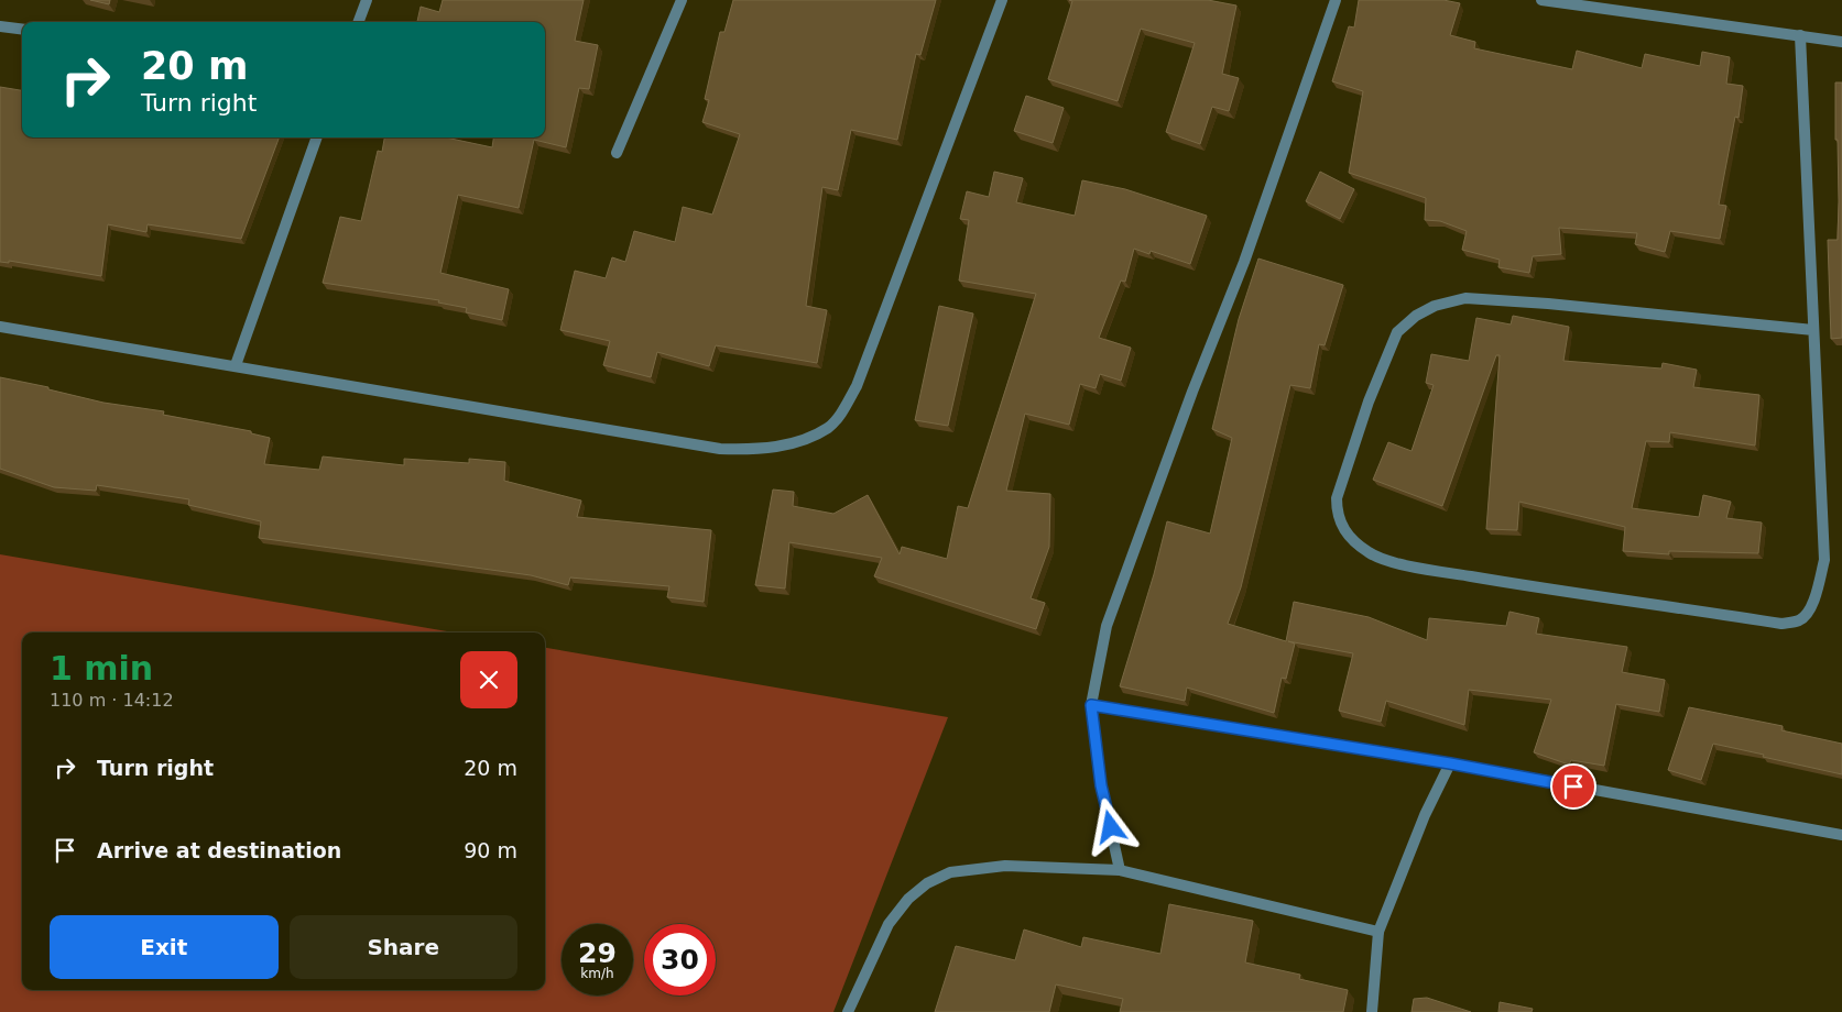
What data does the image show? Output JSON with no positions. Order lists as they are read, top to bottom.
{
  "page": {
    "turn": ["20 m", "Turn right"],
    "heading": ["1 min", "110 m · 14:12"],
    "list": [
      {
        "name": "Turn right",
        "value": "20 m"
      },
      {
        "name": "Arrive at destination",
        "value": "90 m"
      }
    ],
    "buttons": ["Exit", "Share"],
    "speed": "29 km/h",
    "limit": "30"
  }
}
